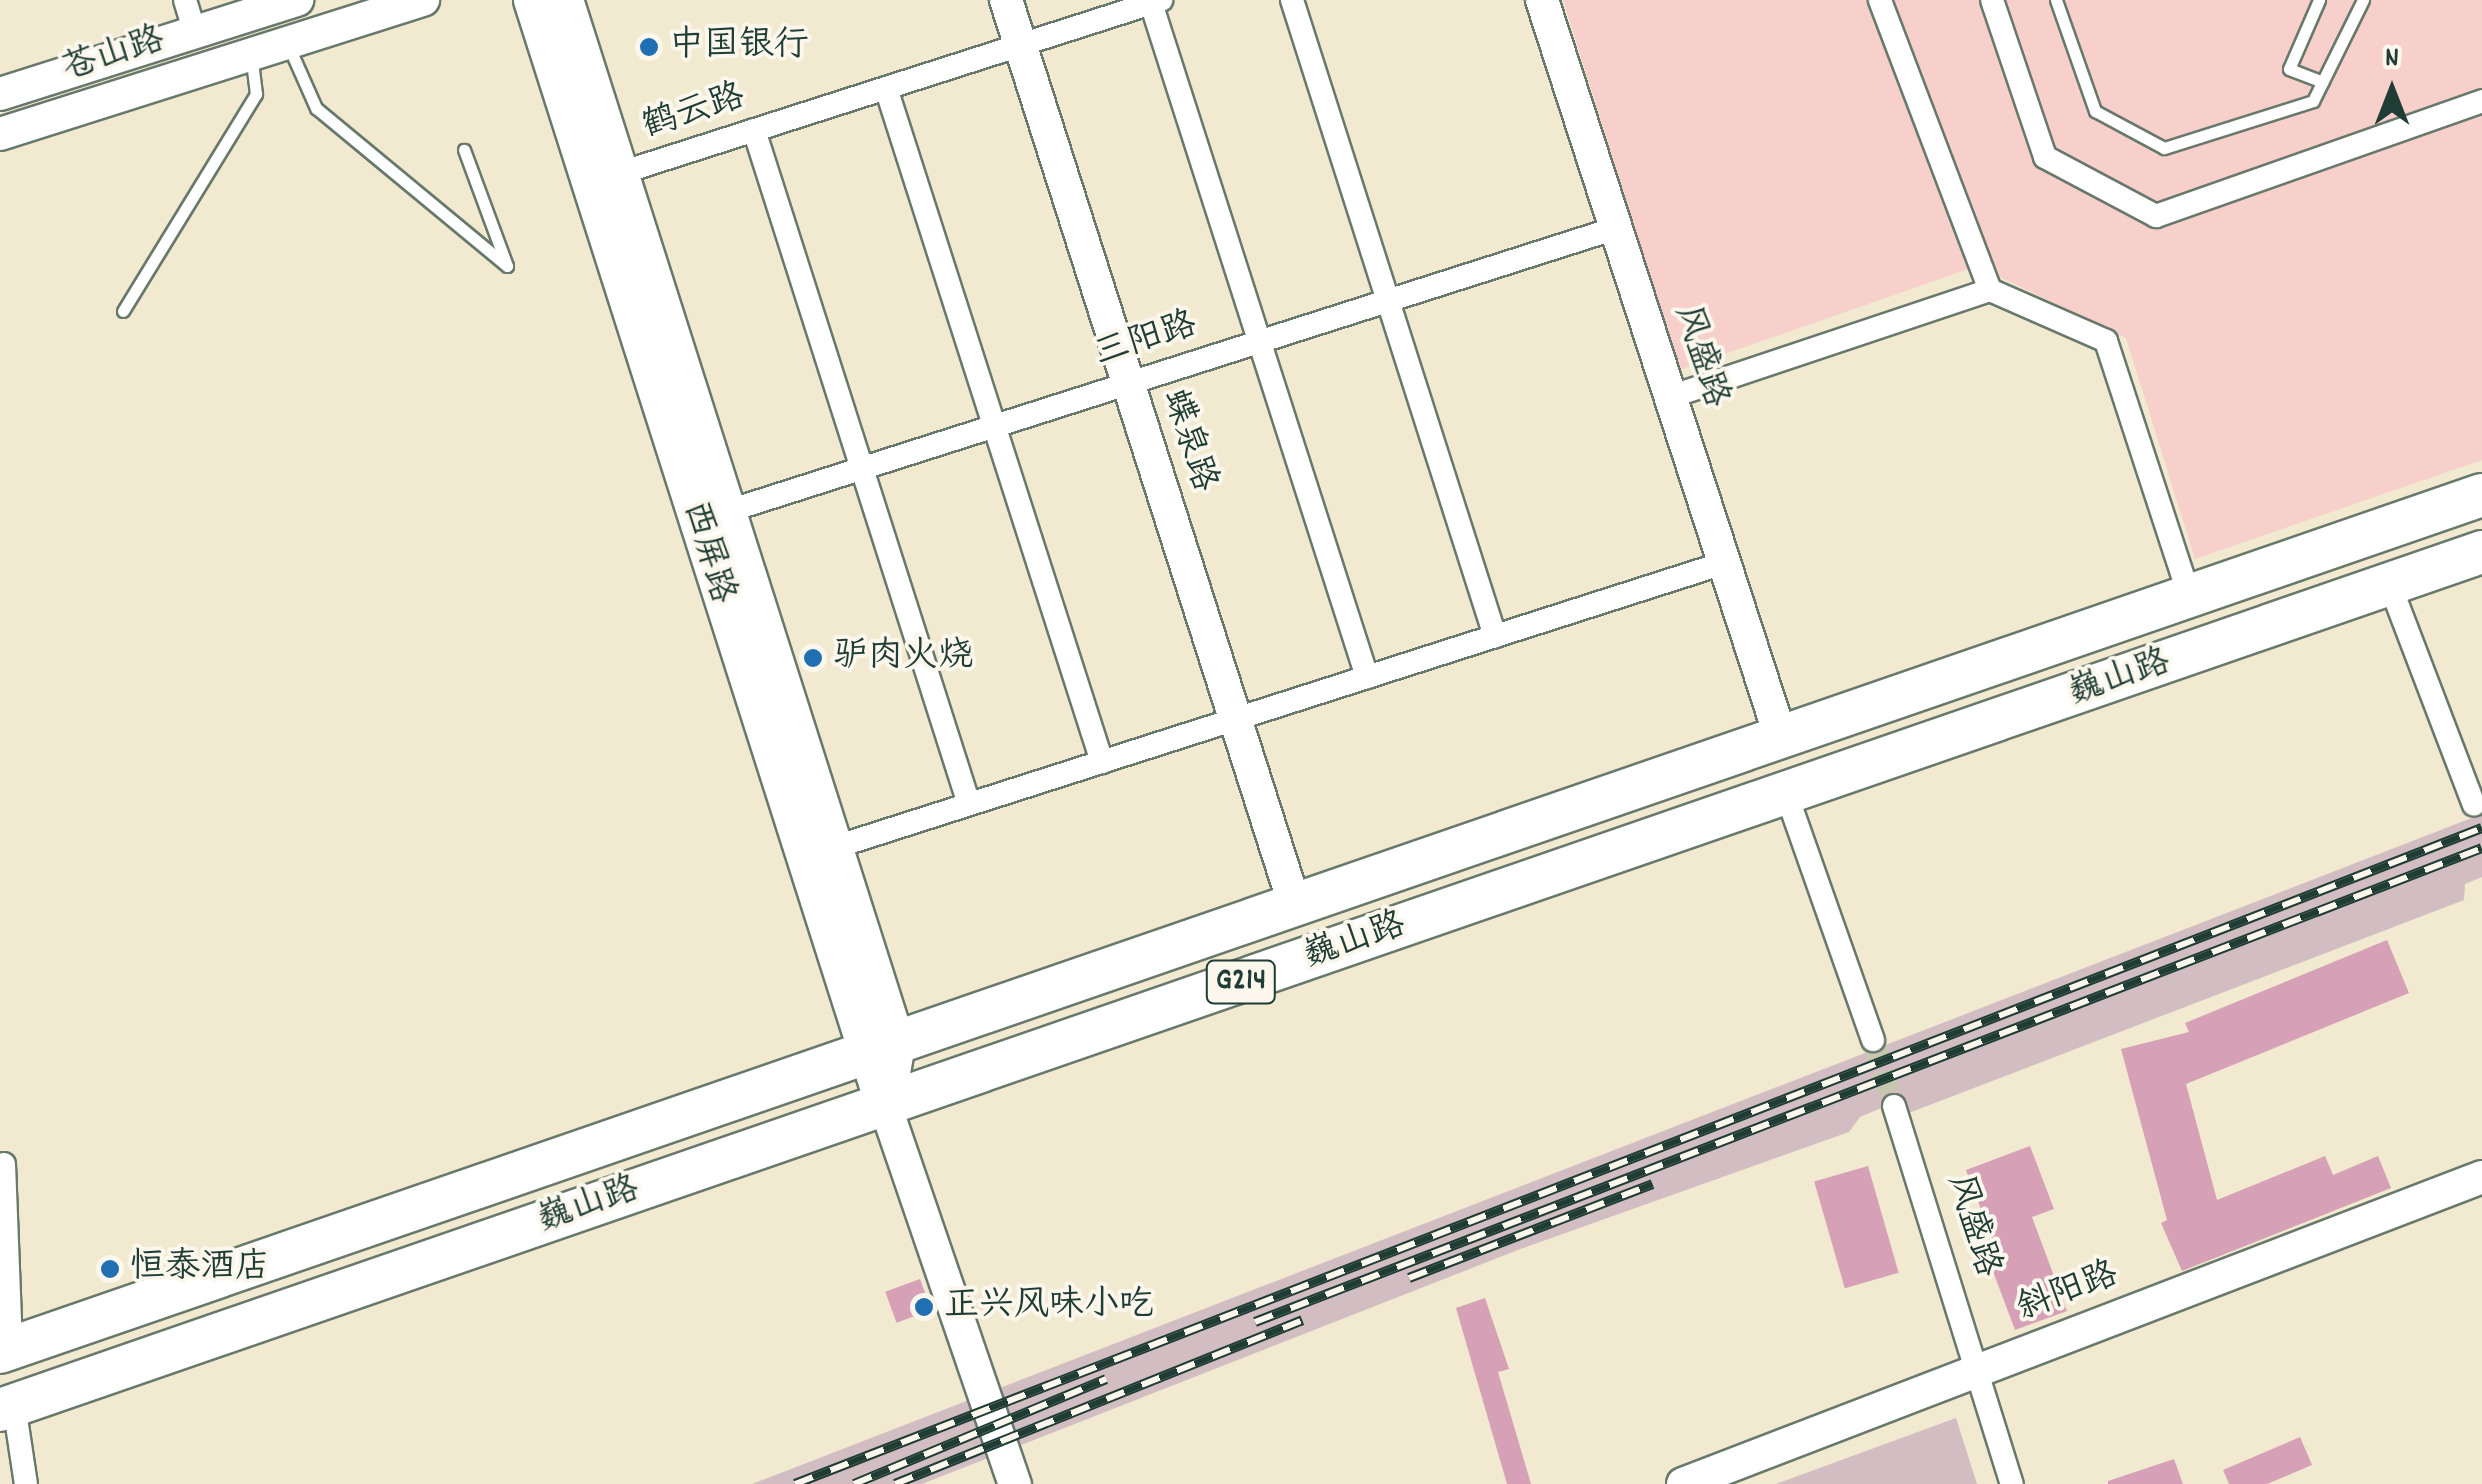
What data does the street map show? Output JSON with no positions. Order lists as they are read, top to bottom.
{
  "streets": {
    "highway": ["巍山路", "G214"],
    "main road": ["西屏路"],
    "street": [
      "苍山路",
      "鹤云路",
      "三阳路",
      "风盛路",
      "蝶泉路",
      "斜阳路"
    ]
  },
  "crossings": [
    ["鹤云路", "蝶泉路"],
    ["鹤云路", "西屏路"],
    ["三阳路", "风盛路"],
    ["三阳路", "蝶泉路"],
    ["三阳路", "西屏路"],
    ["风盛路", "巍山路"],
    ["风盛路", "斜阳路"],
    ["蝶泉路", "巍山路"],
    ["西屏路", "巍山路"]
  ],
  "places": [
    "中国银行",
    "驴肉火烧",
    "恒泰酒店",
    "正兴风味小吃"
  ],
  "north": "top"
}
